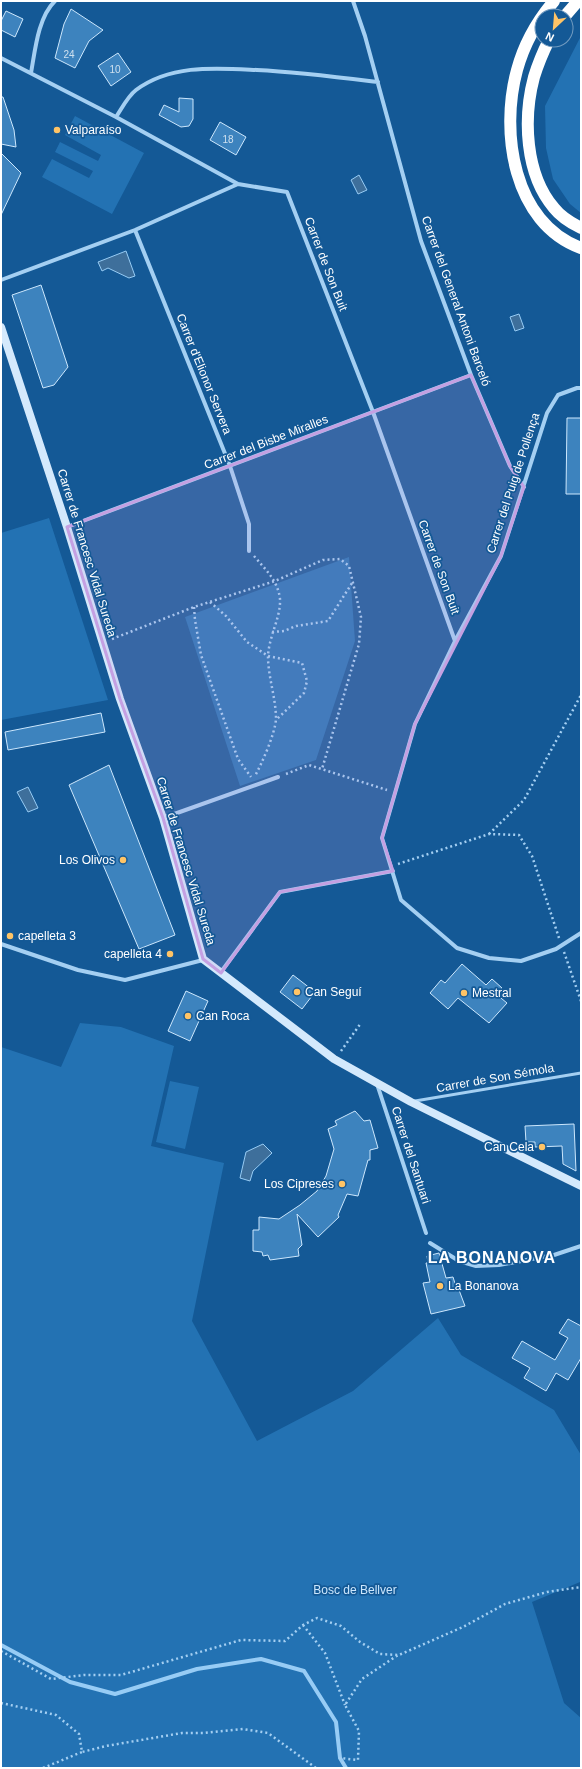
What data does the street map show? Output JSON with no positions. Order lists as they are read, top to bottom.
{
  "streets": {
    "street": [
      "Carrer de Son Buit",
      "Carrer del General Antoni Barceló",
      "Carrer d'Elionor Servera",
      "Carrer del Bisbe Miralles",
      "Carrer del Puig de Pollença",
      "Carrer de Francesc Vidal Sureda",
      "Carrer del Santuari"
    ],
    "lane": ["Carrer de Son Sémola"]
  },
  "crossings": [
    ["Carrer de Son Buit", "Carrer del Bisbe Miralles"],
    ["Carrer de Son Buit", "Carrer del Puig de Pollença"],
    ["Carrer del General Antoni Barceló", "Carrer del Bisbe Miralles"],
    ["Carrer del General Antoni Barceló", "Carrer del Puig de Pollença"],
    ["Carrer d'Elionor Servera", "Carrer del Bisbe Miralles"],
    ["Carrer del Bisbe Miralles", "Carrer de Francesc Vidal Sureda"],
    ["Carrer de Francesc Vidal Sureda", "Carrer de Son Sémola"],
    ["Carrer de Francesc Vidal Sureda", "Carrer del Santuari"]
  ],
  "districts": ["LA BONANOVA"],
  "parks": ["Bosc de Bellver"],
  "places": [
    "Valparaíso",
    "Los Olivos",
    "capelleta 3",
    "capelleta 4",
    "Can Seguí",
    "Mestral",
    "Can Roca",
    "Can Cela",
    "Los Cipreses",
    "La Bonanova"
  ],
  "house_numbers": ["24", "10", "18"],
  "north": "bottom left"
}
